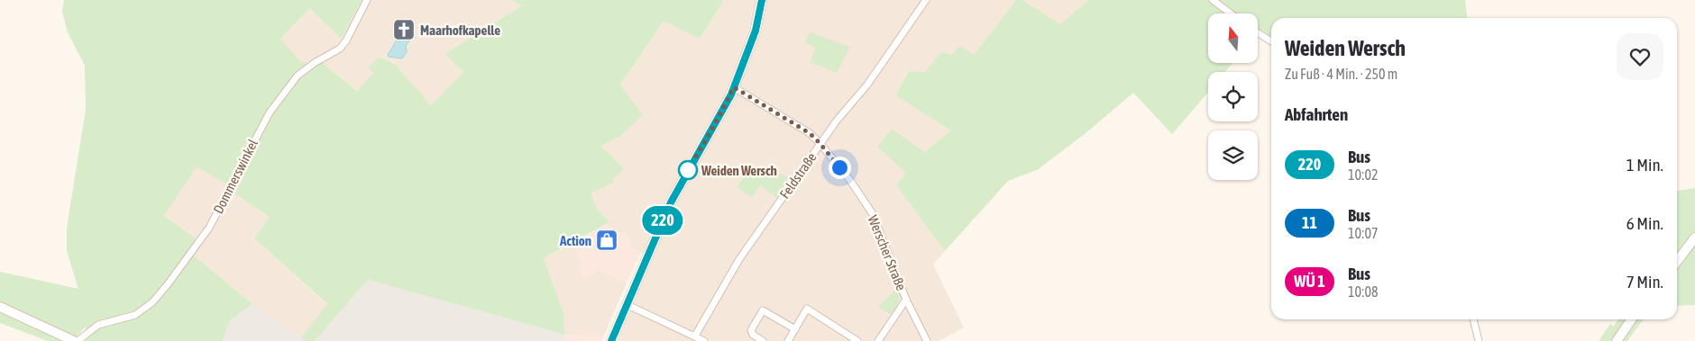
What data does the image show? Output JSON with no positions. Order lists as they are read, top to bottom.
{
  "streets": {
    "street": ["Feldstraße", "Dommerswinkel", "Werscher Straße"]
  },
  "crossings": [
    ["Feldstraße", "Werscher Straße"]
  ],
  "places": {
    "church": ["Maarhofkapelle"],
    "other": ["Weiden Wersch"],
    "shop": ["Action"]
  },
  "lines": ["bus line 220"],
  "north": "top",
  "page": {
    "on_map": "220",
    "heading": [
      ["Weiden Wersch", "Zu Fuß · 4 Min. · 250 m"],
      "Abfahrten"
    ],
    "list": [
      {
        "mark": "220",
        "name": "Bus",
        "note": "10:02",
        "value": "1 Min."
      },
      {
        "mark": "11",
        "name": "Bus",
        "note": "10:07",
        "value": "6 Min."
      },
      {
        "mark": "WÜ 1",
        "name": "Bus",
        "note": "10:08",
        "value": "7 Min."
      }
    ]
  }
}
